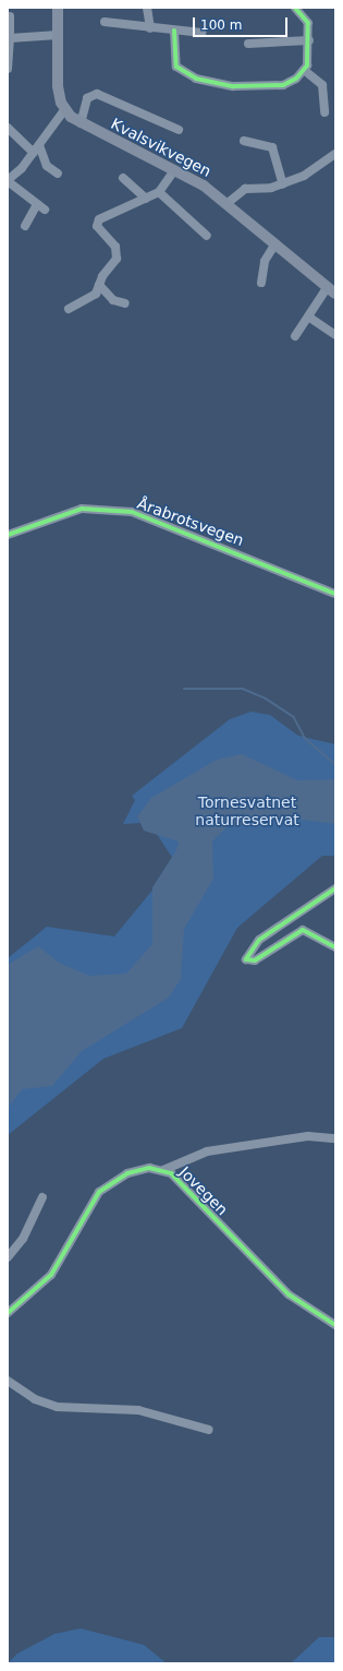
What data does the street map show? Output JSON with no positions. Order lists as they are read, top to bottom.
{
  "streets": {
    "main road": ["Kvalsvikvegen"],
    "street": ["Årabrotsvegen", "Jovegen"]
  },
  "parks": ["Tornesvatnet naturreservat"],
  "scale_bar": "100 m"
}
